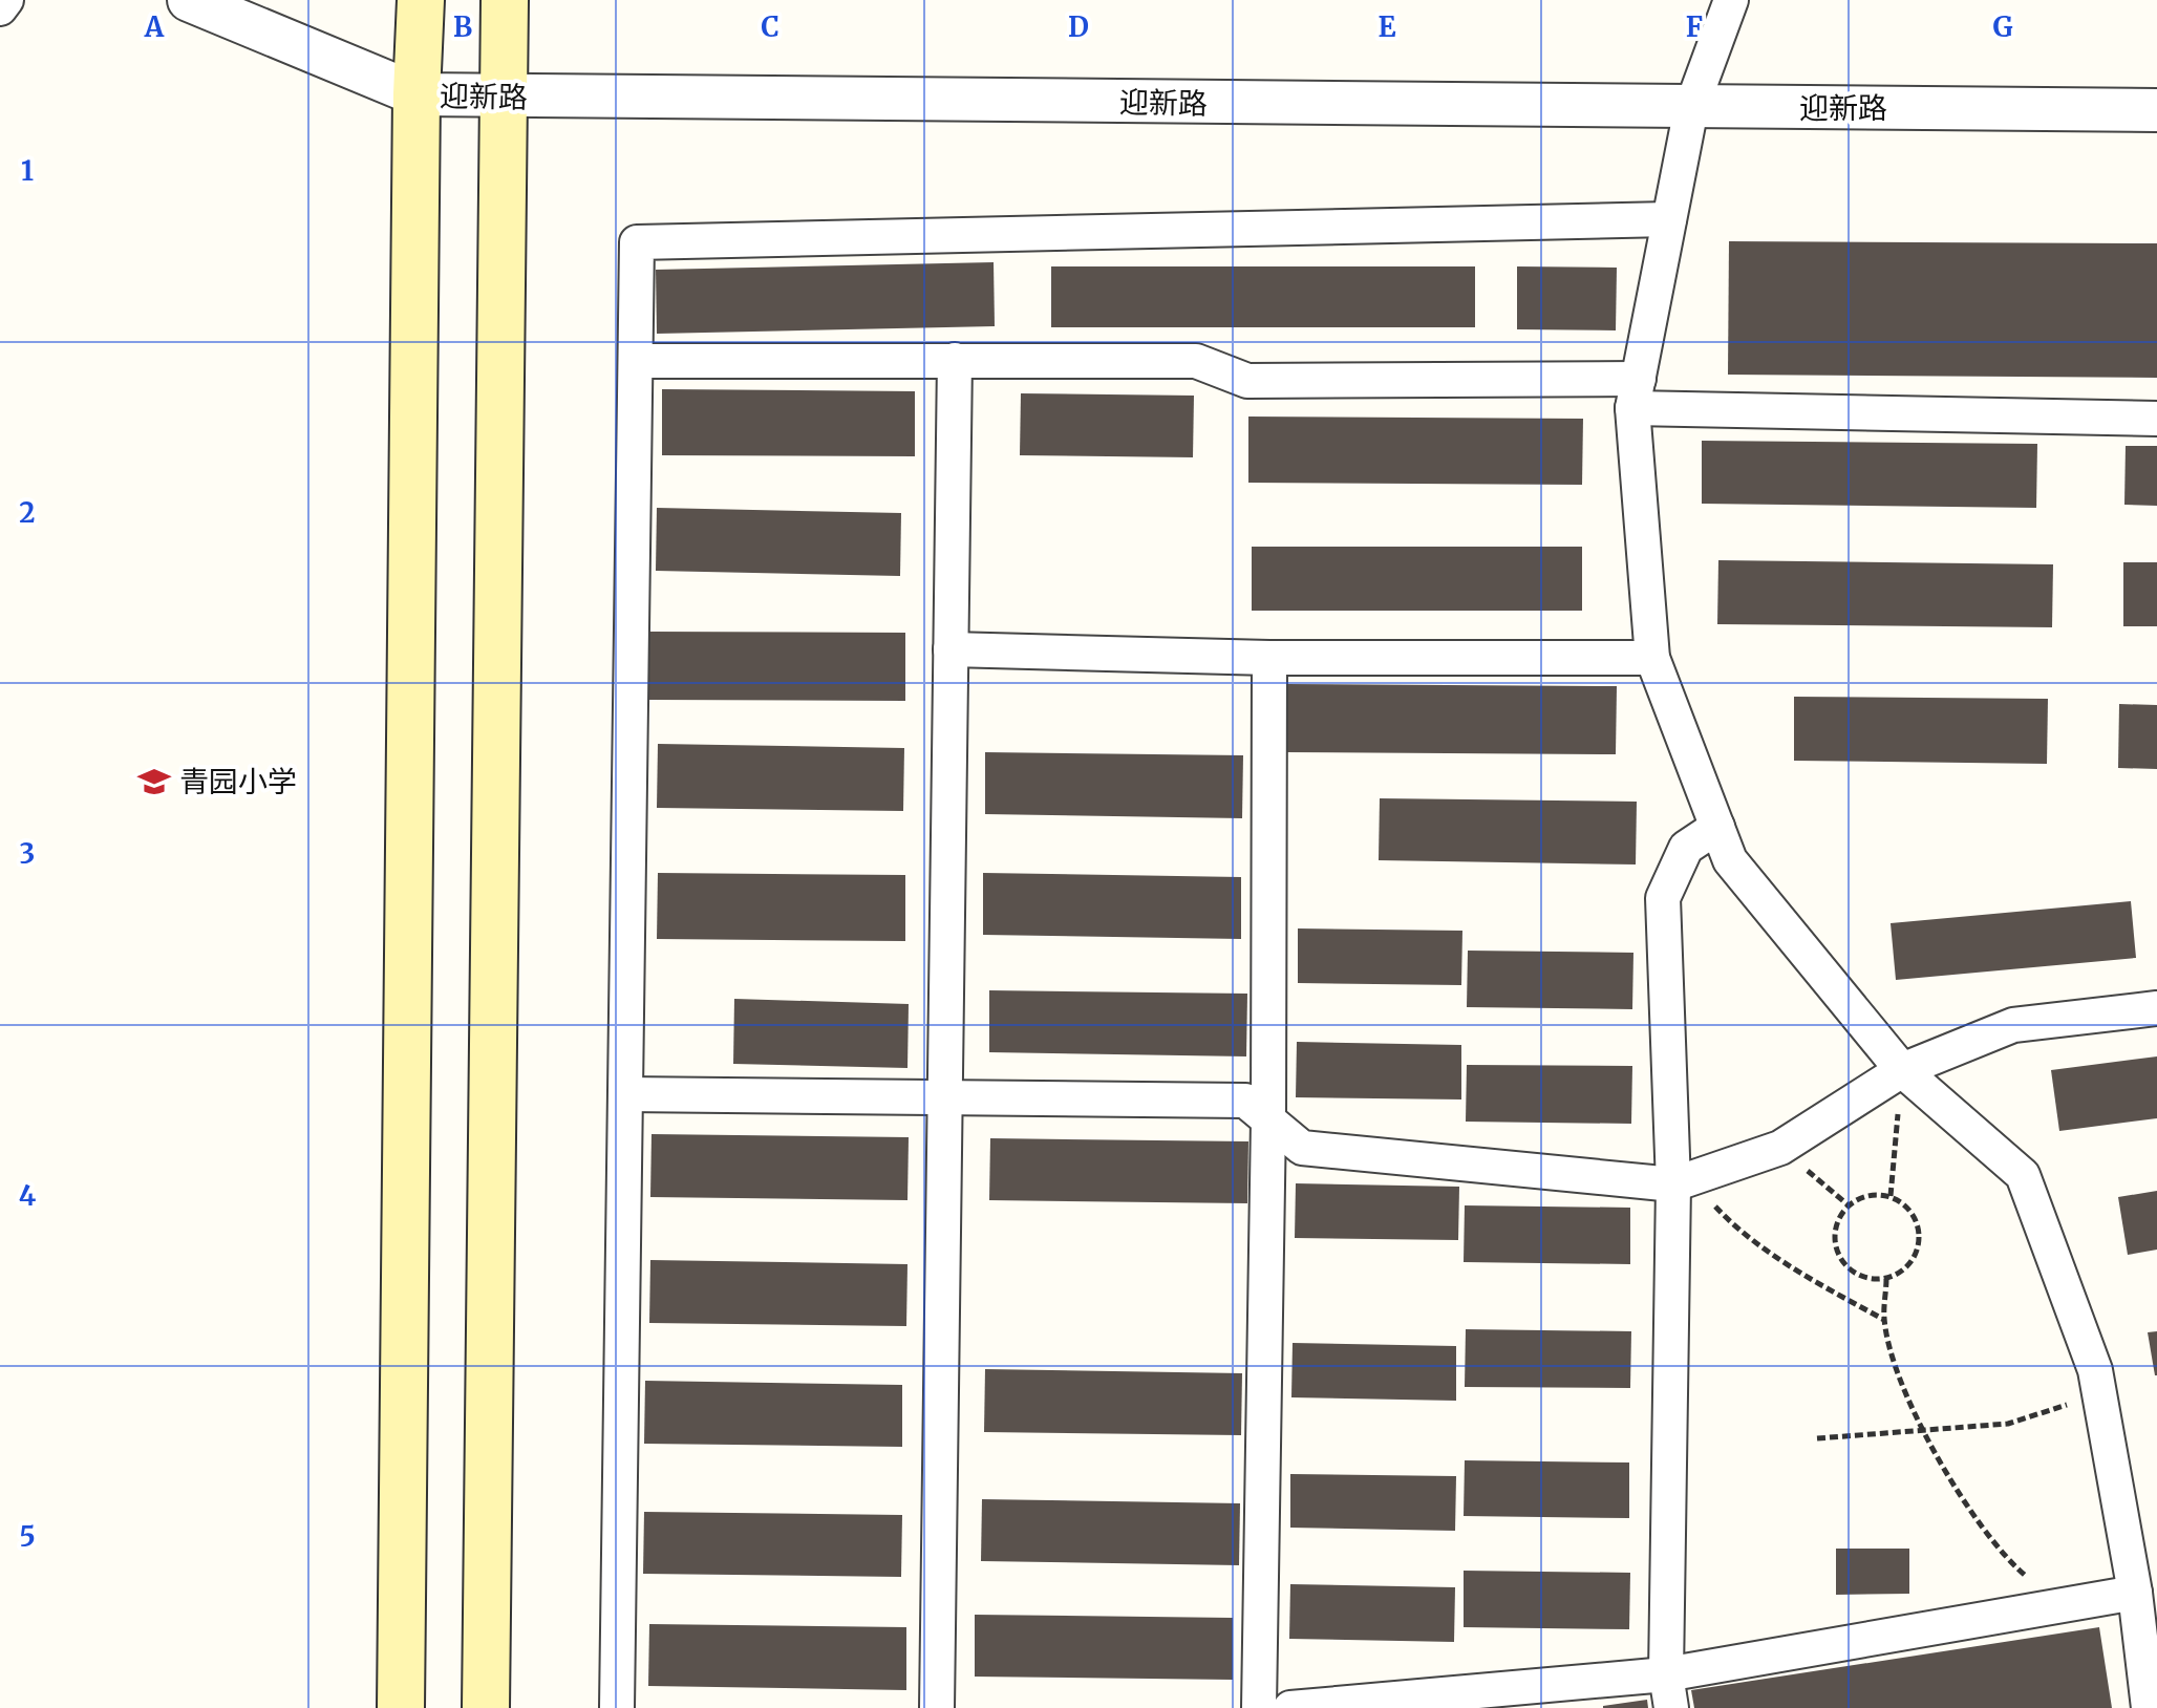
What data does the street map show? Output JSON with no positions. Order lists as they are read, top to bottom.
{
  "streets": {
    "street": ["迎新路"]
  },
  "places": {
    "school or university": ["青园小学"]
  },
  "grid": {
    "columns": [
      "A",
      "B",
      "C",
      "D",
      "E",
      "F",
      "G"
    ],
    "rows": [
      "1",
      "2",
      "3",
      "4",
      "5"
    ]
  }
}
